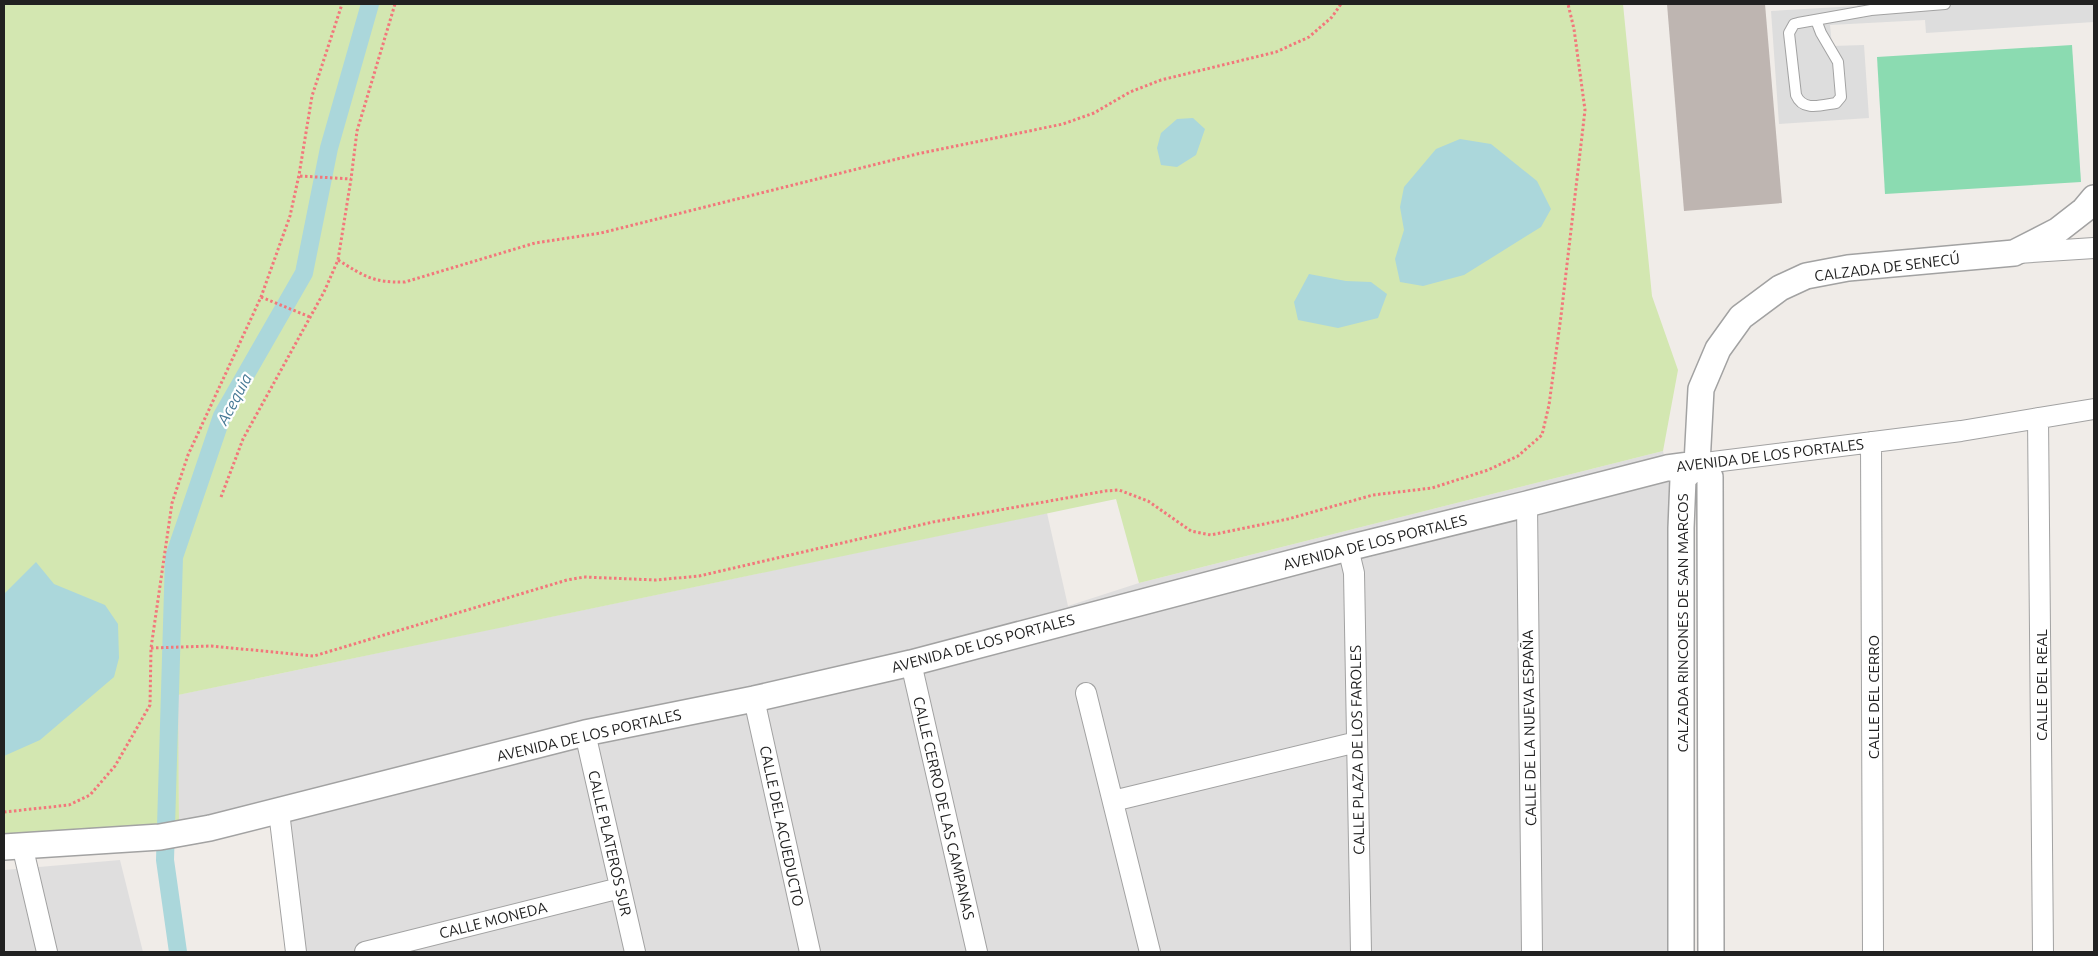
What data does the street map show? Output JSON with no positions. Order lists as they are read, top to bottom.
{
  "streets": {
    "street": [
      "CALZADA DE SENECÚ",
      "AVENIDA DE LOS PORTALES",
      "CALZADA RINCONES DE SAN MARCOS",
      "CALLE DEL REAL",
      "CALLE DEL CERRO",
      "CALLE DE LA NUEVA ESPAÑA",
      "CALLE PLAZA DE LOS FAROLES",
      "CALLE CERRO DE LAS CAMPANAS",
      "CALLE DEL ACUEDUCTO",
      "CALLE PLATEROS SUR",
      "CALLE MONEDA"
    ]
  },
  "crossings": [
    ["CALZADA DE SENECÚ", "AVENIDA DE LOS PORTALES"],
    ["CALZADA DE SENECÚ", "CALZADA RINCONES DE SAN MARCOS"],
    ["AVENIDA DE LOS PORTALES", "CALZADA RINCONES DE SAN MARCOS"],
    ["AVENIDA DE LOS PORTALES", "CALLE DEL REAL"],
    ["AVENIDA DE LOS PORTALES", "CALLE DEL CERRO"],
    ["AVENIDA DE LOS PORTALES", "CALLE DE LA NUEVA ESPAÑA"],
    ["AVENIDA DE LOS PORTALES", "CALLE PLAZA DE LOS FAROLES"],
    ["AVENIDA DE LOS PORTALES", "CALLE CERRO DE LAS CAMPANAS"],
    ["AVENIDA DE LOS PORTALES", "CALLE DEL ACUEDUCTO"],
    ["AVENIDA DE LOS PORTALES", "CALLE PLATEROS SUR"],
    ["CALLE PLATEROS SUR", "CALLE MONEDA"]
  ],
  "water": ["Acequia"]
}
